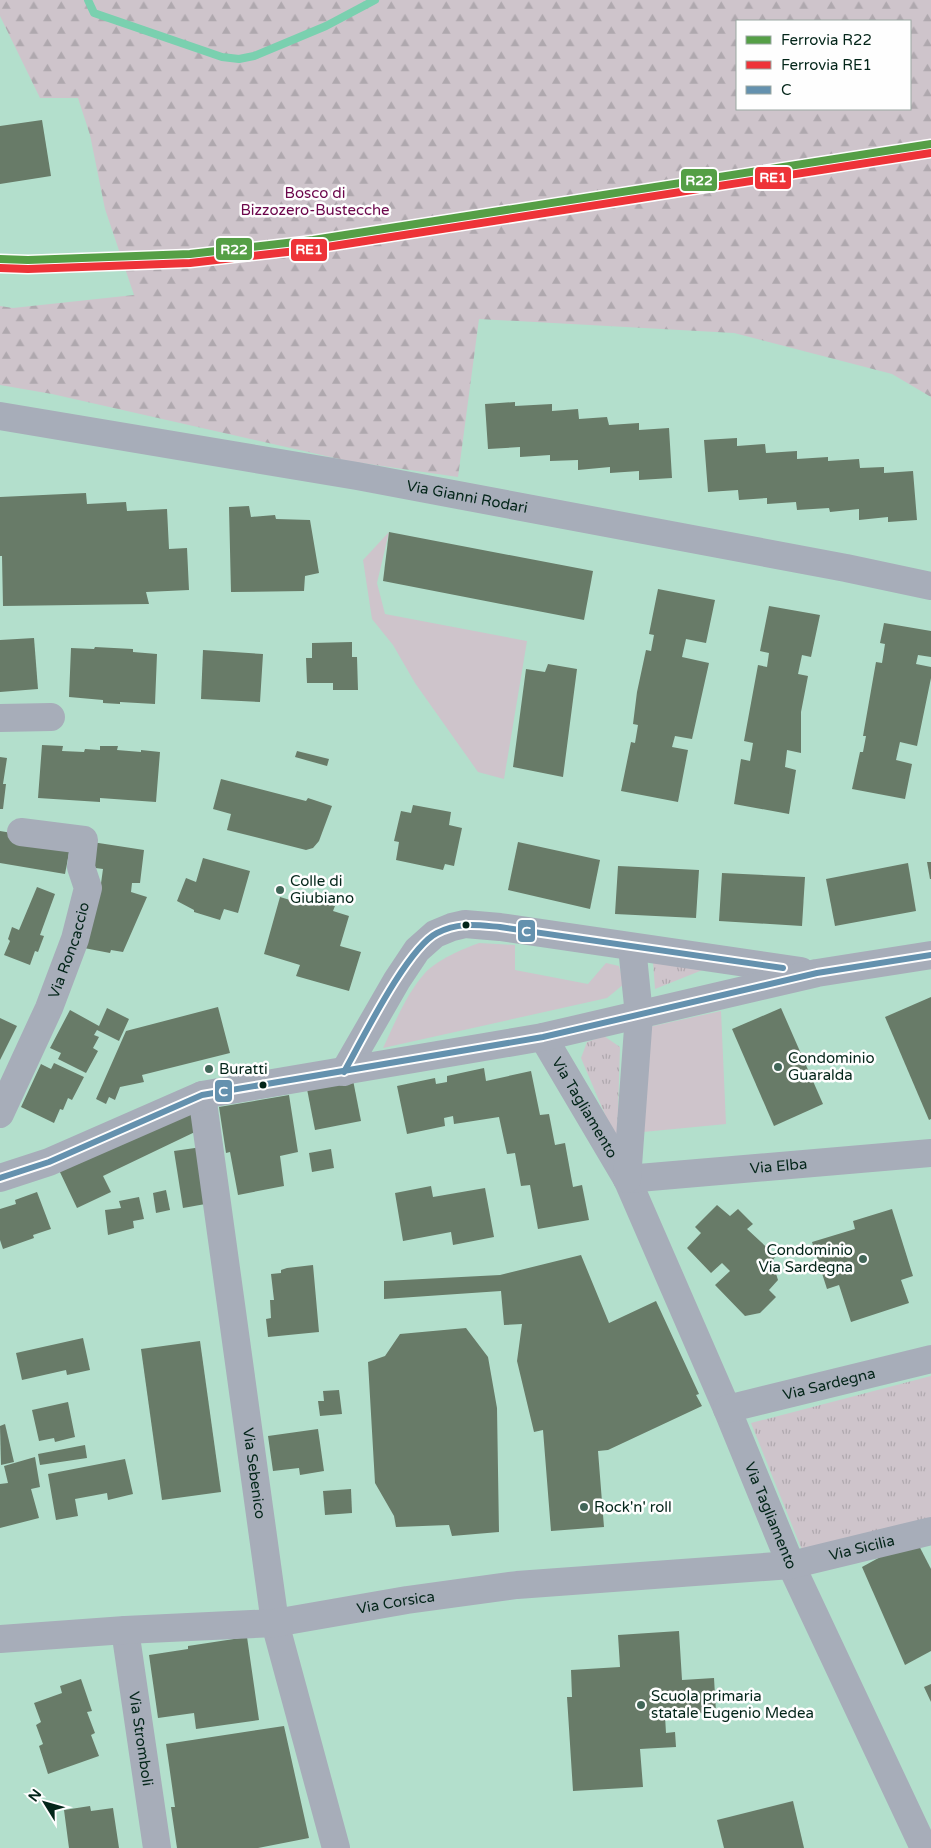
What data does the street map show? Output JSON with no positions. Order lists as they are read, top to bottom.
{
  "streets": {
    "street": [
      "Via Gianni Rodari",
      "Via Roncaccio",
      "Via Tagliamento",
      "Via Elba",
      "Via Sardegna",
      "Via Sebenico",
      "Via Sicilia",
      "Via Corsica",
      "Via Stromboli"
    ]
  },
  "crossings": [
    ["Via Tagliamento", "Via Elba"],
    ["Via Tagliamento", "Via Sardegna"],
    ["Via Tagliamento", "Via Sicilia"],
    ["Via Tagliamento", "Via Corsica"],
    ["Via Sebenico", "Via Corsica"],
    ["Via Sicilia", "Via Corsica"],
    ["Via Corsica", "Via Stromboli"]
  ],
  "parks": ["Bosco di Bizzozero-Bustecche"],
  "places": [
    "Colle di Giubiano",
    "Condominio Guaralda",
    "Buratti",
    "Condominio Via Sardegna",
    "Rock'n' roll",
    "Scuola primaria statale Eugenio Medea"
  ],
  "lines": ["rail line R22", "rail line RE1", "transit line C"],
  "legend": ["Ferrovia R22", "Ferrovia RE1", "C"],
  "north": "top left"
}
